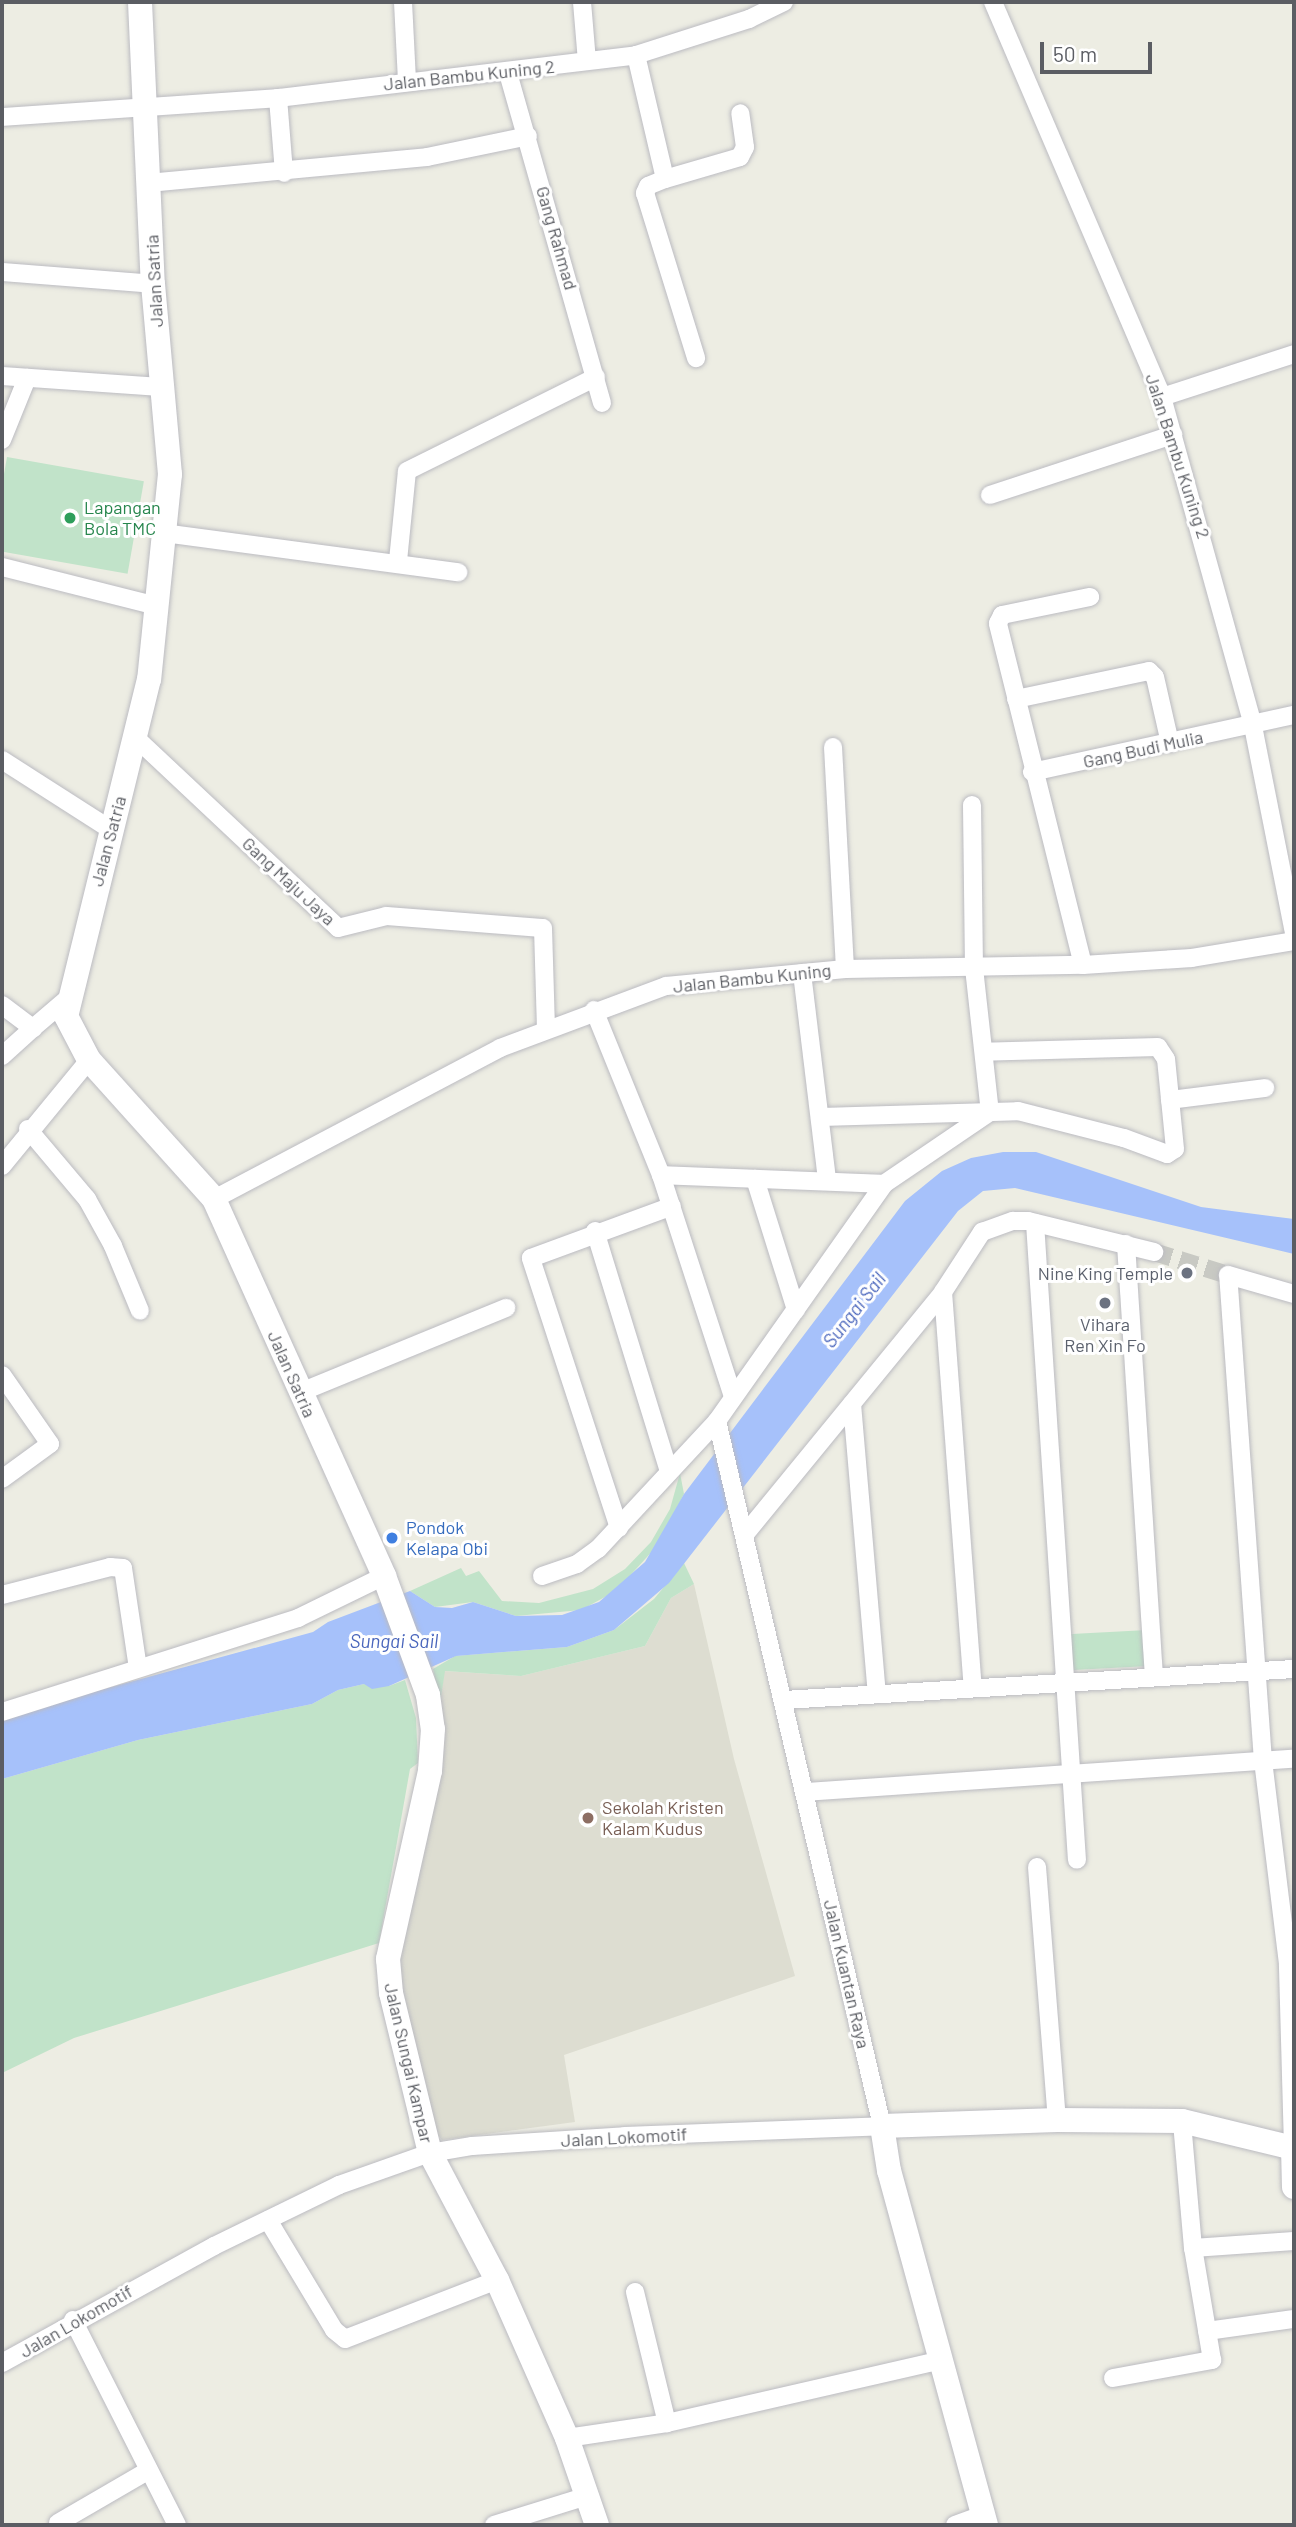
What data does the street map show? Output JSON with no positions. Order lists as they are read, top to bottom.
{
  "streets": {
    "street": [
      "Jalan Bambu Kuning 2",
      "Gang Rahmad",
      "Jalan Satria",
      "Gang Budi Mulia",
      "Gang Maju Jaya",
      "Jalan Bambu Kuning",
      "Jalan Kuantan Raya",
      "Jalan Sungai Kampar",
      "Jalan Lokomotif"
    ]
  },
  "crossings": [
    ["Jalan Bambu Kuning 2", "Gang Rahmad"],
    ["Jalan Bambu Kuning 2", "Jalan Satria"],
    ["Jalan Bambu Kuning 2", "Gang Budi Mulia"],
    ["Jalan Satria", "Gang Maju Jaya"],
    ["Jalan Satria", "Jalan Bambu Kuning"],
    ["Jalan Satria", "Jalan Sungai Kampar"],
    ["Gang Maju Jaya", "Jalan Bambu Kuning"],
    ["Jalan Kuantan Raya", "Jalan Lokomotif"],
    ["Jalan Sungai Kampar", "Jalan Lokomotif"]
  ],
  "water": ["Sungai Sail"],
  "places": [
    "Lapangan Bola TMC",
    "Nine King Temple",
    "Vihara Ren Xin Fo",
    "Pondok Kelapa Obi",
    "Sekolah Kristen Kalam Kudus"
  ],
  "scale_bar": "50 m"
}
